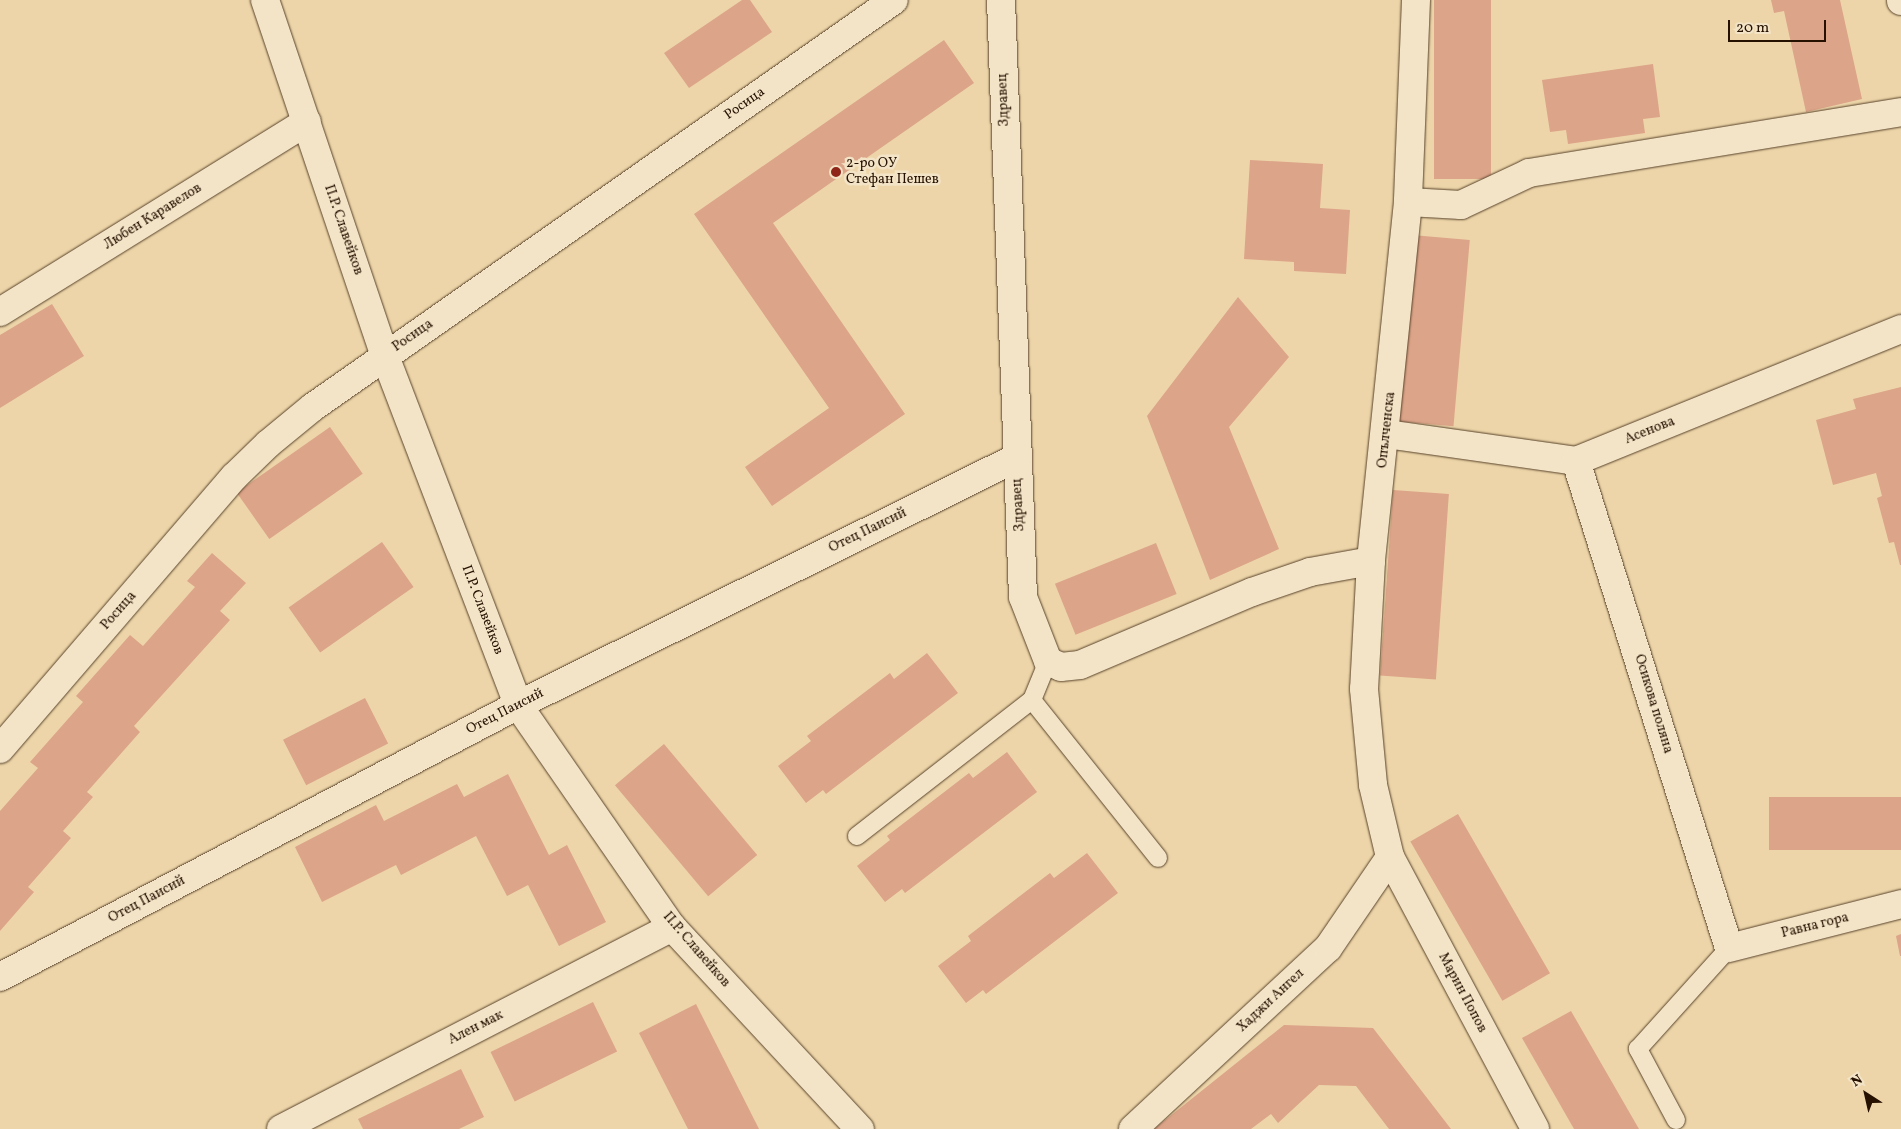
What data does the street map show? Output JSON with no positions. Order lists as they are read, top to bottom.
{
  "streets": {
    "street": [
      "Здравец",
      "Росица",
      "Любен Каравелов",
      "П.Р. Славейков",
      "Опълченска",
      "Асенова",
      "Отец Паисий",
      "Осикова поляна",
      "Равна гора",
      "Марин Попов",
      "Хаджи Ангел",
      "Ален мак"
    ]
  },
  "crossings": [
    ["Здравец", "Отец Паисий"],
    ["Росица", "П.Р. Славейков"],
    ["Любен Каравелов", "П.Р. Славейков"],
    ["П.Р. Славейков", "Отец Паисий"],
    ["П.Р. Славейков", "Ален мак"],
    ["Опълченска", "Марин Попов"],
    ["Опълченска", "Хаджи Ангел"],
    ["Асенова", "Осикова поляна"],
    ["Осикова поляна", "Равна гора"],
    ["Марин Попов", "Хаджи Ангел"]
  ],
  "places": ["2-ро ОУ Стефан Пешев"],
  "scale_bar": "20 m",
  "north": "top left"
}
